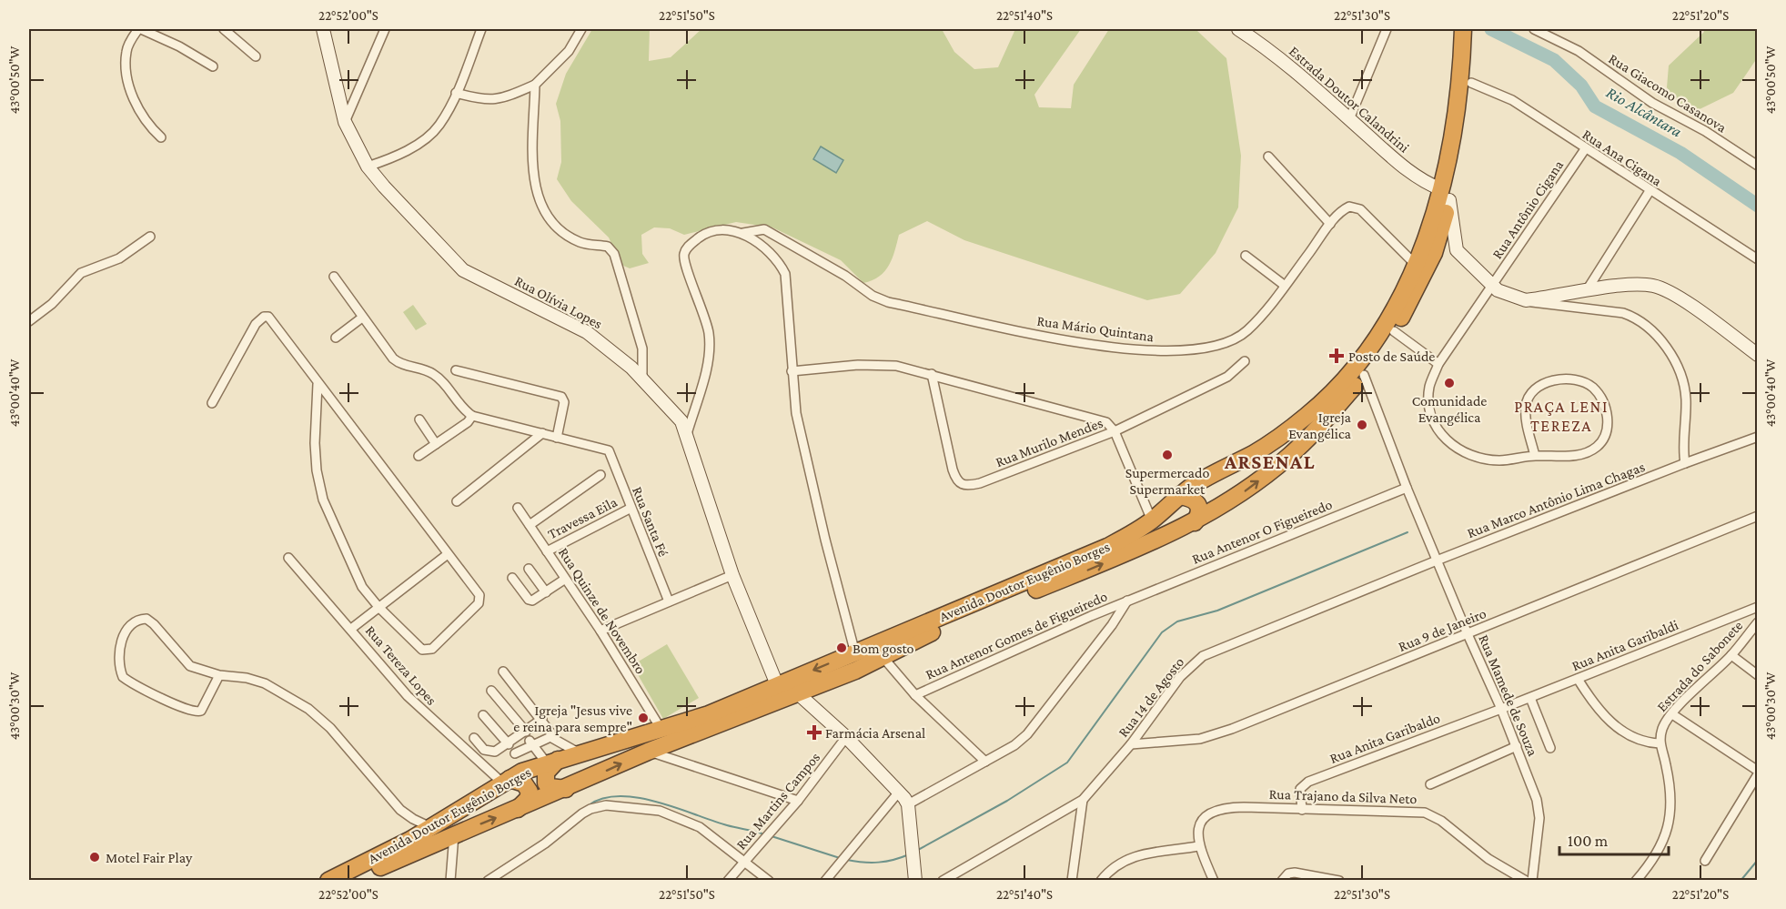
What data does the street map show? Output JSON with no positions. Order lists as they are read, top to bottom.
{
  "streets": {
    "highway": ["Avenida Doutor Eugênio Borges"],
    "street": [
      "Rua Giacomo Casanova",
      "Estrada Doutor Calandrini",
      "Rua Ana Cigana",
      "Rua Antônio Cigana",
      "Rua Olívia Lopes",
      "Rua Mário Quintana",
      "Rua Murilo Mendes",
      "Rua Marco Antônio Lima Chagas",
      "Travessa Eila",
      "Rua Santa Fé",
      "Rua Antenor O Figueiredo",
      "Rua Quinze de Novembro",
      "Rua 9 de Janeiro",
      "Rua Antenor Gomes de Figueiredo",
      "Rua Anita Garibaldi",
      "Rua Tereza Lopes",
      "Estrada do Sabonete",
      "Rua Mamede de Souza",
      "Rua 14 de Agosto",
      "Rua Anita Garibaldo",
      "Rua Trajano da Silva Neto",
      "Rua Martins Campos"
    ]
  },
  "crossings": [
    ["Estrada Doutor Calandrini", "Avenida Doutor Eugênio Borges"],
    ["Rua Ana Cigana", "Rua Antônio Cigana"],
    ["Rua Ana Cigana", "Avenida Doutor Eugênio Borges"],
    ["Rua Olívia Lopes", "Rua Mário Quintana"],
    ["Rua Olívia Lopes", "Avenida Doutor Eugênio Borges"],
    ["Rua Mário Quintana", "Avenida Doutor Eugênio Borges"],
    ["Rua Marco Antônio Lima Chagas", "Rua Mamede de Souza"],
    ["Rua Marco Antônio Lima Chagas", "Rua 14 de Agosto"],
    ["Travessa Eila", "Rua Santa Fé"],
    ["Travessa Eila", "Rua Quinze de Novembro"],
    ["Rua Antenor O Figueiredo", "Rua Antenor Gomes de Figueiredo"],
    ["Rua Antenor O Figueiredo", "Rua Mamede de Souza"],
    ["Avenida Doutor Eugênio Borges", "Rua Quinze de Novembro"],
    ["Avenida Doutor Eugênio Borges", "Rua Tereza Lopes"],
    ["Avenida Doutor Eugênio Borges", "Rua Mamede de Souza"],
    ["Rua 9 de Janeiro", "Rua Mamede de Souza"],
    ["Rua 9 de Janeiro", "Rua 14 de Agosto"],
    ["Rua Anita Garibaldi", "Rua Mamede de Souza"],
    ["Rua Anita Garibaldi", "Rua Anita Garibaldo"],
    ["Rua Mamede de Souza", "Rua 14 de Agosto"],
    ["Rua Mamede de Souza", "Rua Anita Garibaldo"],
    ["Rua Anita Garibaldo", "Rua Trajano da Silva Neto"]
  ],
  "districts": ["PRAÇA LENI TEREZA", "ARSENAL"],
  "water": ["Rio Alcântara"],
  "places": {
    "health": ["Posto de Saúde", "Farmácia Arsenal"],
    "other": [
      "Comunidade Evangélica",
      "Igreja Evangélica",
      "Supermercado Supermarket",
      "Bom gosto",
      "Igreja \"Jesus vive e reina para sempre\"",
      "Motel Fair Play"
    ]
  },
  "scale_bar": "100 m",
  "coordinates": [
    "22°52'00\"S",
    "22°51'50\"S",
    "22°51'40\"S",
    "22°51'30\"S",
    "22°51'20\"S",
    "43°00'50\"W",
    "43°00'40\"W",
    "43°00'30\"W"
  ]
}
